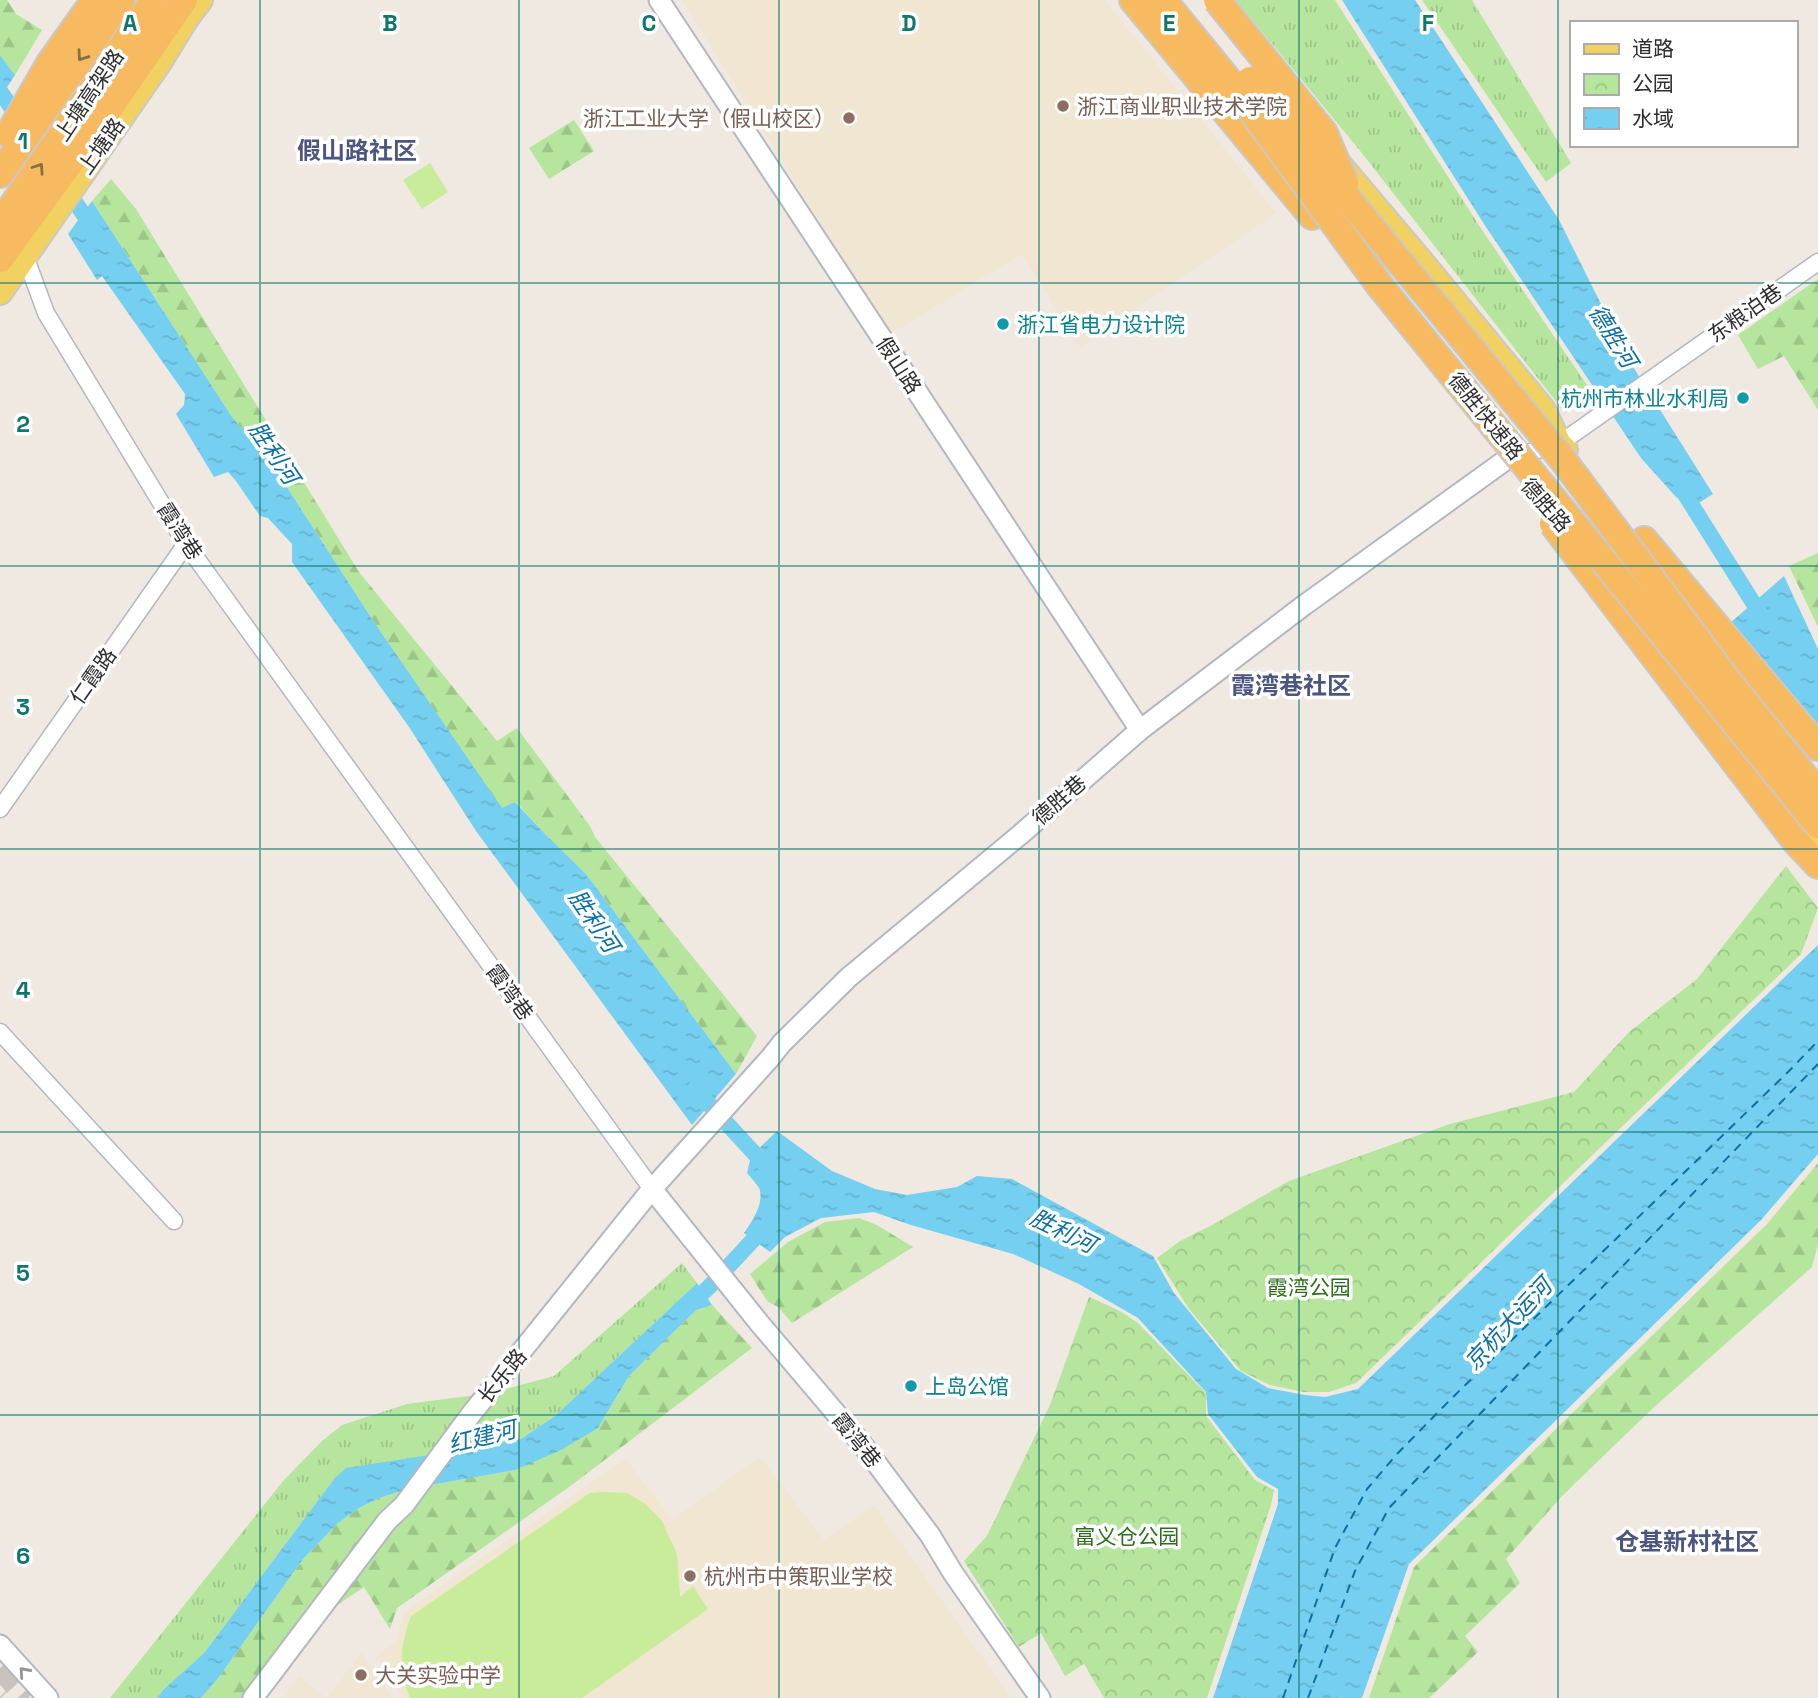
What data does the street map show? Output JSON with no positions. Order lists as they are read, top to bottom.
{
  "streets": {
    "highway": ["上塘高架路", "德胜快速路"],
    "main road": ["上塘路", "德胜路"],
    "street": [
      "东粮泊巷",
      "假山路",
      "霞湾巷",
      "仁霞路",
      "德胜巷",
      "长乐路"
    ]
  },
  "crossings": [
    ["上塘路", "霞湾巷"],
    ["东粮泊巷", "德胜快速路"],
    ["假山路", "德胜巷"],
    ["德胜路", "德胜巷"],
    ["霞湾巷", "仁霞路"],
    ["霞湾巷", "德胜巷"],
    ["霞湾巷", "长乐路"],
    ["德胜巷", "长乐路"]
  ],
  "districts": ["假山路社区", "霞湾巷社区", "仓基新村社区"],
  "water": [
    "德胜河",
    "胜利河",
    "京杭大运河",
    "红建河"
  ],
  "parks": ["霞湾公园", "富义仓公园"],
  "places": [
    "浙江商业职业技术学院",
    "浙江工业大学（假山校区）",
    "浙江省电力设计院",
    "杭州市林业水利局",
    "上岛公馆",
    "杭州市中策职业学校",
    "大关实验中学"
  ],
  "legend": ["道路", "公园", "水域"],
  "grid": {
    "columns": [
      "A",
      "B",
      "C",
      "D",
      "E",
      "F"
    ],
    "rows": [
      "1",
      "2",
      "3",
      "4",
      "5",
      "6"
    ]
  }
}
